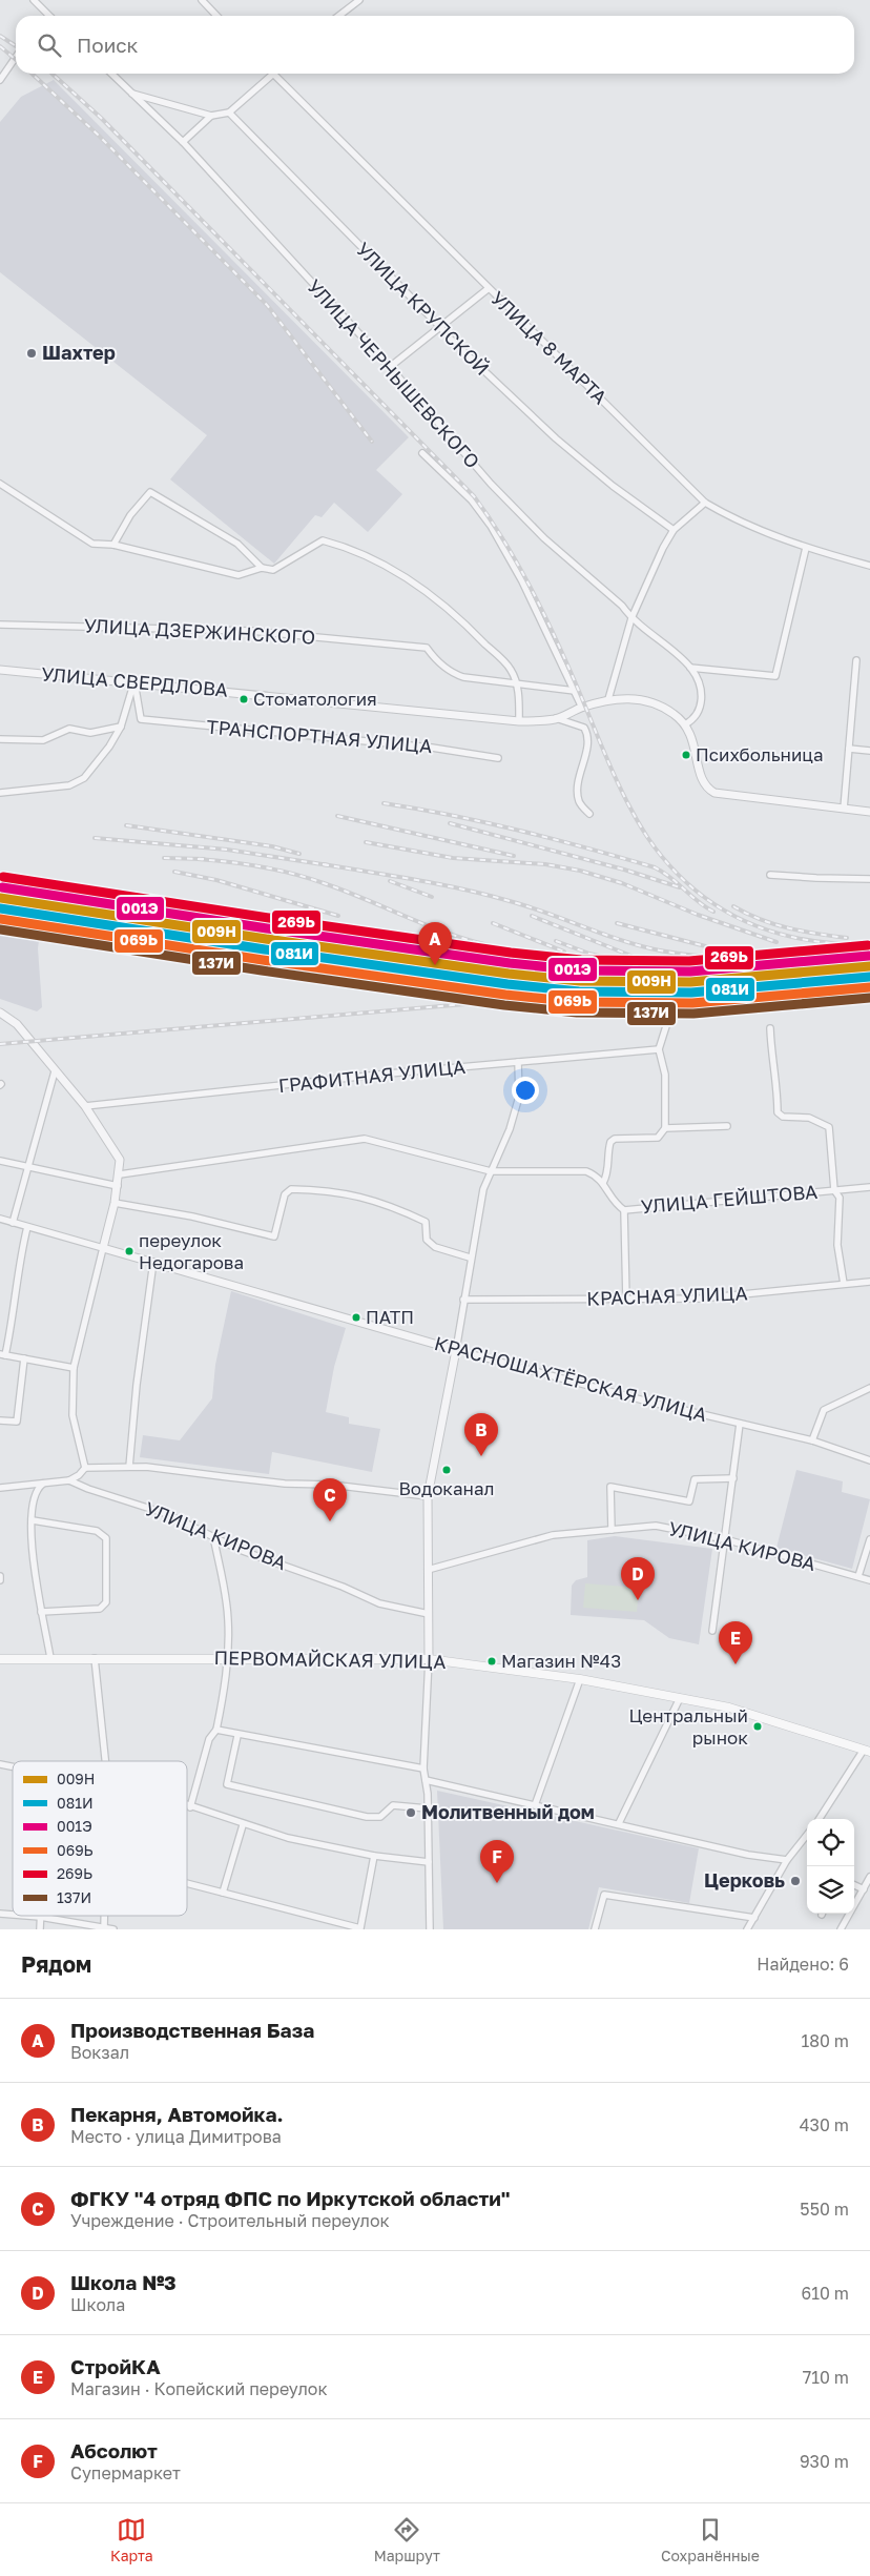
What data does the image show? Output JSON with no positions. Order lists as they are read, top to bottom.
{
  "streets": {
    "main road": ["ПЕРВОМАЙСКАЯ УЛИЦА"],
    "street": [
      "УЛИЦА КРУПСКОЙ",
      "УЛИЦА 8 МАРТА",
      "УЛИЦА ЧЕРНЫШЕВСКОГО",
      "УЛИЦА ДЗЕРЖИНСКОГО",
      "УЛИЦА СВЕРДЛОВА",
      "ТРАНСПОРТНАЯ УЛИЦА",
      "ГРАФИТНАЯ УЛИЦА",
      "УЛИЦА ГЕЙШТОВА",
      "КРАСНАЯ УЛИЦА",
      "КРАСНОШАХТЁРСКАЯ УЛИЦА",
      "УЛИЦА КИРОВА"
    ]
  },
  "crossings": [
    ["УЛИЦА СВЕРДЛОВА", "ТРАНСПОРТНАЯ УЛИЦА"]
  ],
  "places": [
    "Шахтер",
    "Стоматология",
    "Психбольница",
    "переулок Недогарова",
    "ПАТП",
    "Водоканал",
    "Магазин №43",
    "Центральный рынок",
    "Молитвенный дом",
    "Церковь"
  ],
  "lines": [
    "transit line 269Ь",
    "transit line 001Э",
    "transit line 009Н",
    "transit line 081И",
    "transit line 069Ь",
    "transit line 137И"
  ],
  "legend": [
    "009Н",
    "081И",
    "001Э",
    "069Ь",
    "269Ь",
    "137И"
  ],
  "page": {
    "search": "Поиск",
    "pins": [
      "A",
      "B",
      "C",
      "D",
      "E",
      "F"
    ],
    "heading": ["Рядом", "Найдено: 6"],
    "list": [
      {
        "mark": "A",
        "name": "Производственная База",
        "note": "Вокзал",
        "value": "180 m"
      },
      {
        "mark": "B",
        "name": "Пекарня, Автомойка.",
        "note": "Место · улица Димитрова",
        "value": "430 m"
      },
      {
        "mark": "C",
        "name": "ФГКУ \"4 отряд ФПС по Иркутской области\"",
        "note": "Учреждение · Строительный переулок",
        "value": "550 m"
      },
      {
        "mark": "D",
        "name": "Школа №3",
        "note": "Школа",
        "value": "610 m"
      },
      {
        "mark": "E",
        "name": "СтройКА",
        "note": "Магазин · Копейский переулок",
        "value": "710 m"
      },
      {
        "mark": "F",
        "name": "Абсолют",
        "note": "Супермаркет",
        "value": "930 m"
      }
    ],
    "nav": ["Карта", "Маршрут", "Сохранённые"]
  }
}
